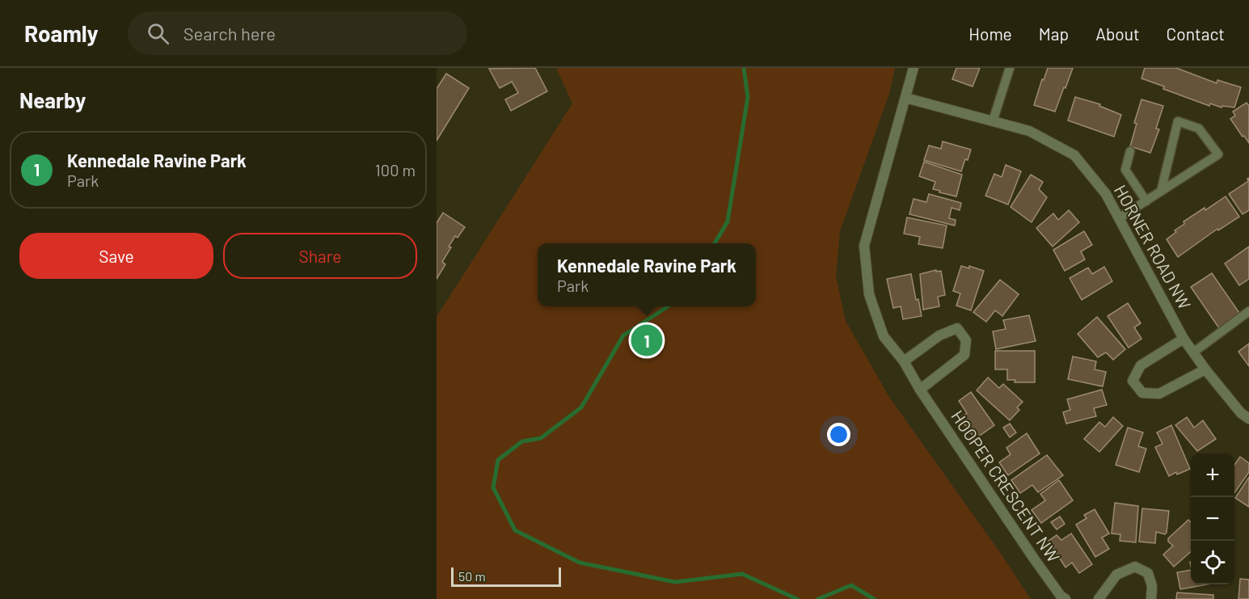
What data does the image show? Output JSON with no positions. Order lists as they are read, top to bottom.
{
  "streets": {
    "street": ["HORNER ROAD NW", "HOOPER CRESCENT NW"]
  },
  "crossings": [
    ["HORNER ROAD NW", "HOOPER CRESCENT NW"]
  ],
  "scale_bar": "50 m",
  "page": {
    "header": "Roamly",
    "search": "Search here",
    "nav": [
      "Home",
      "Map",
      "About",
      "Contact"
    ],
    "heading": "Nearby",
    "list": [
      {
        "mark": "1",
        "name": "Kennedale Ravine Park",
        "note": "Park",
        "value": "100 m"
      }
    ],
    "buttons": ["Save", "Share"],
    "popup": ["Kennedale Ravine Park", "Park"],
    "pins": "1",
    "map_buttons": ["+", "−"],
    "scale": "50 m"
  }
}
